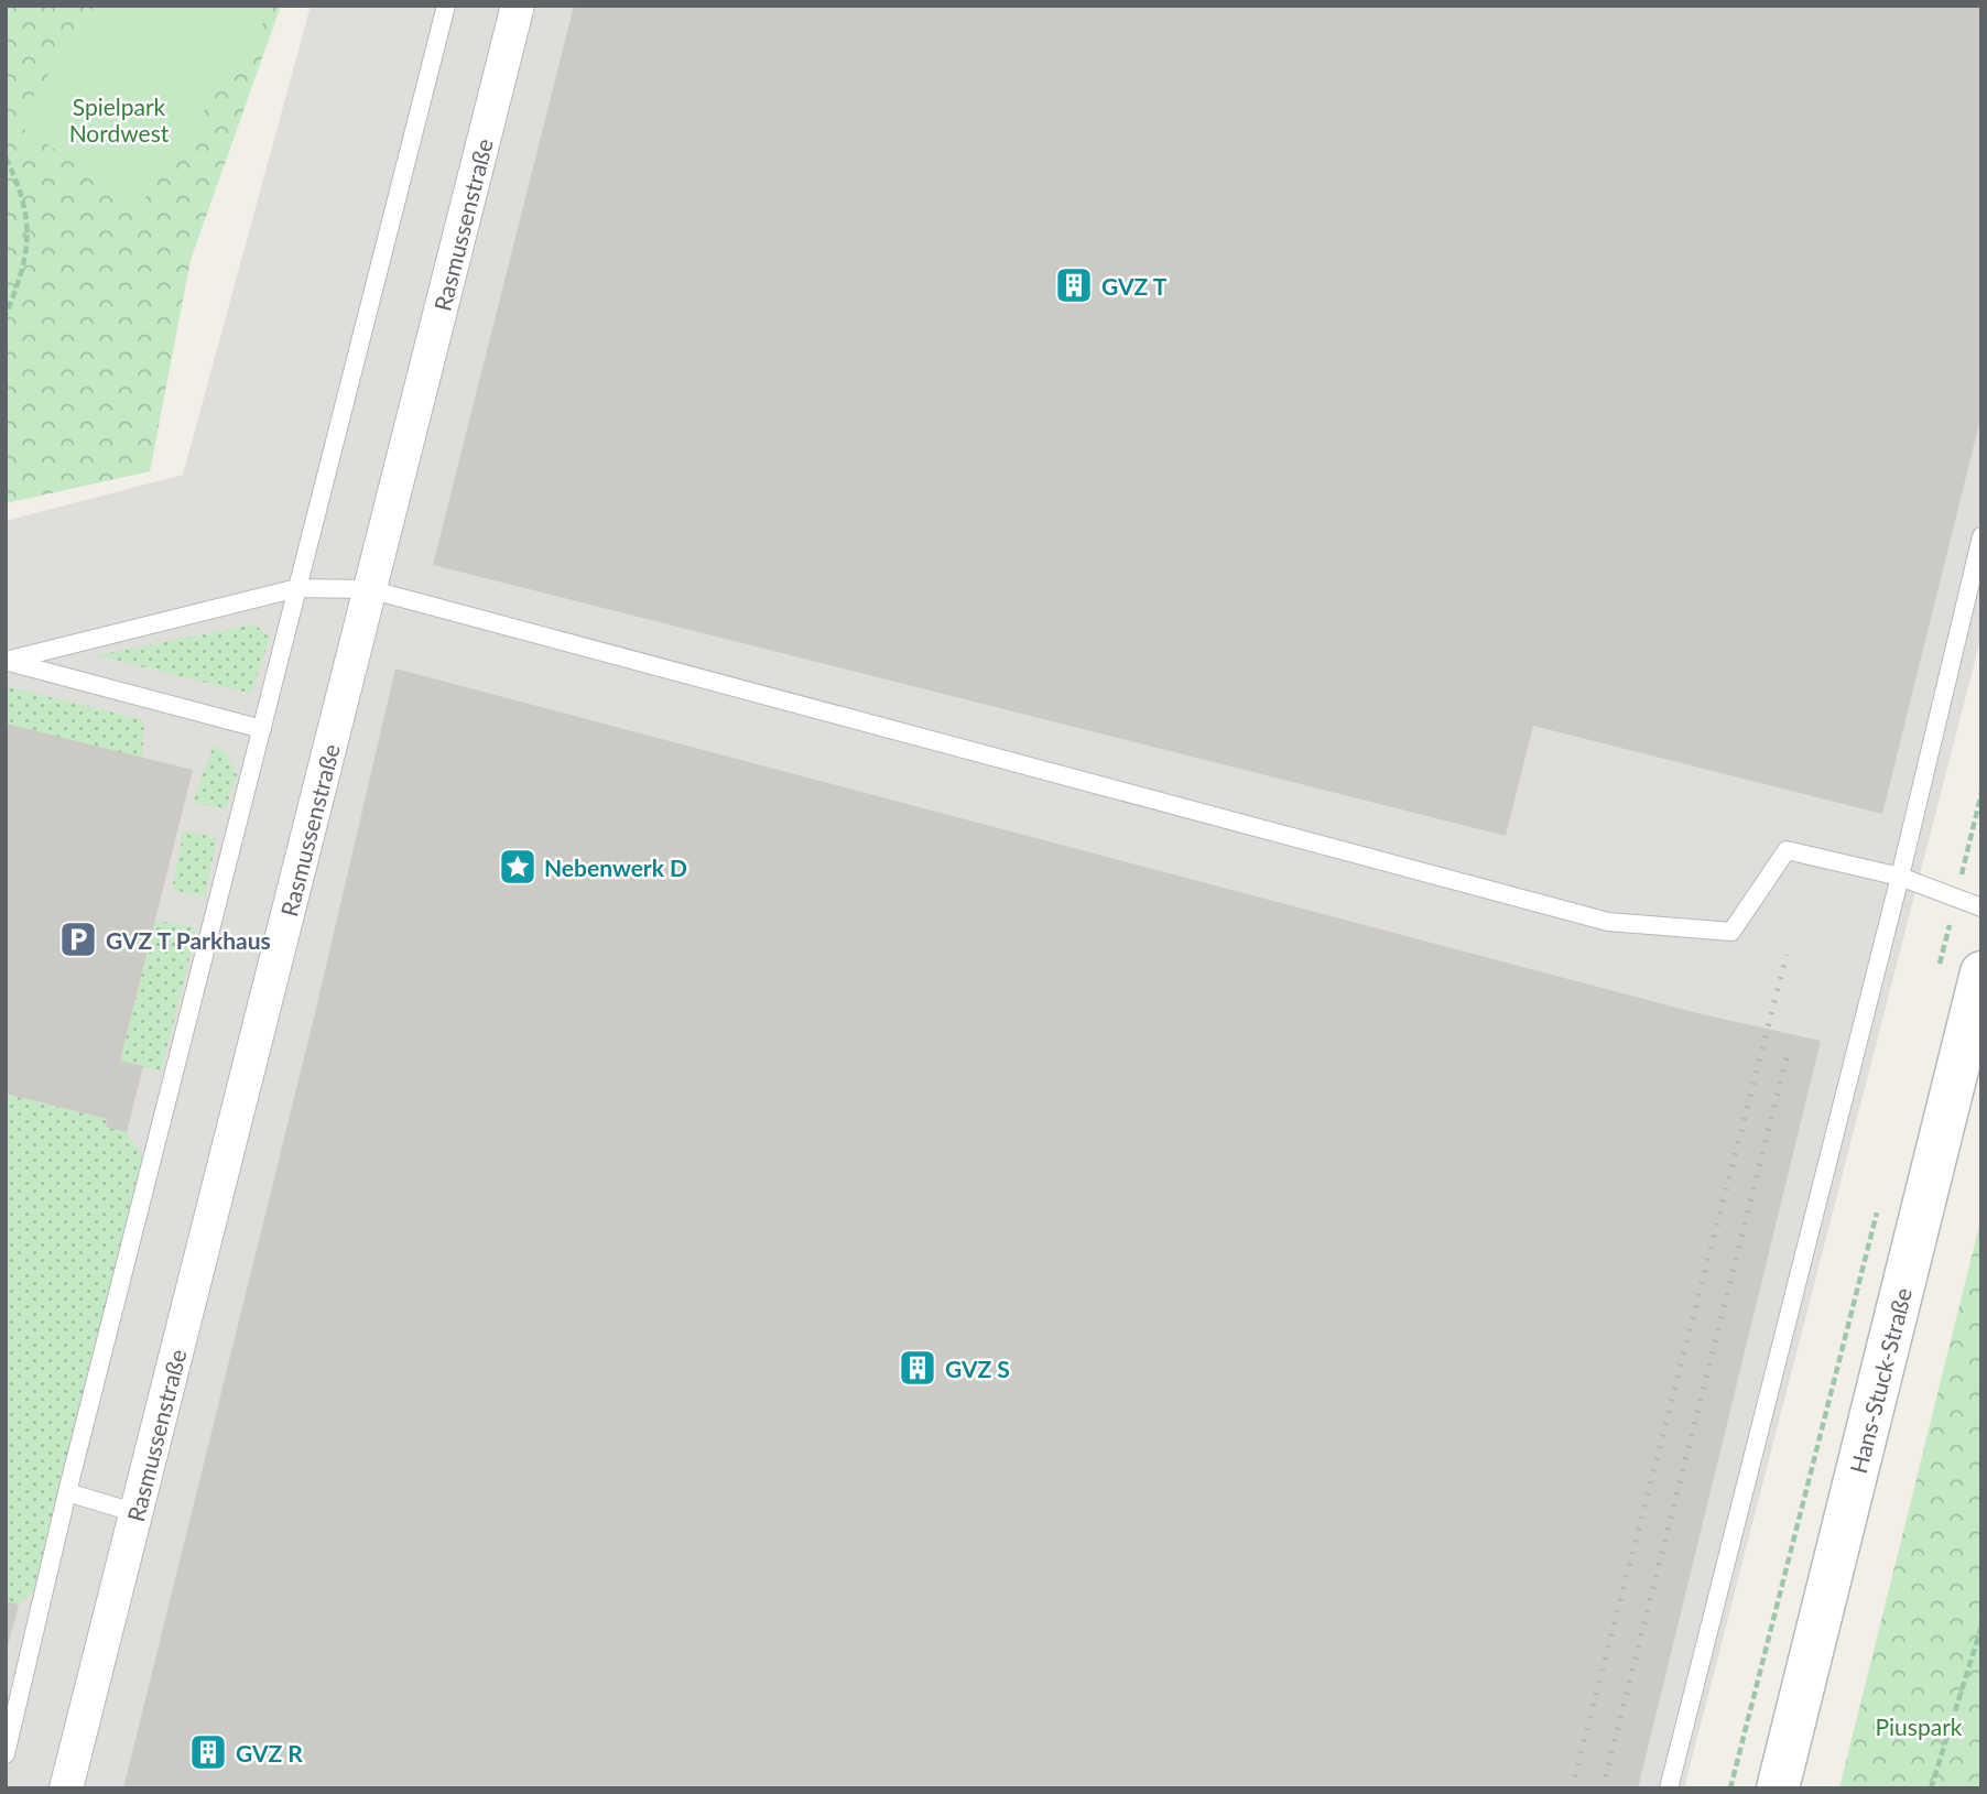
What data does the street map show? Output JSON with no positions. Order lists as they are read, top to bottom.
{
  "streets": {
    "main road": ["Hans-Stuck-Straße"],
    "street": ["Rasmussenstraße"]
  },
  "parks": ["Spielpark Nordwest", "Piuspark"],
  "places": {
    "building": ["GVZ T", "GVZ S", "GVZ R"],
    "place": ["Nebenwerk D"],
    "parking": ["GVZ T Parkhaus"]
  }
}
